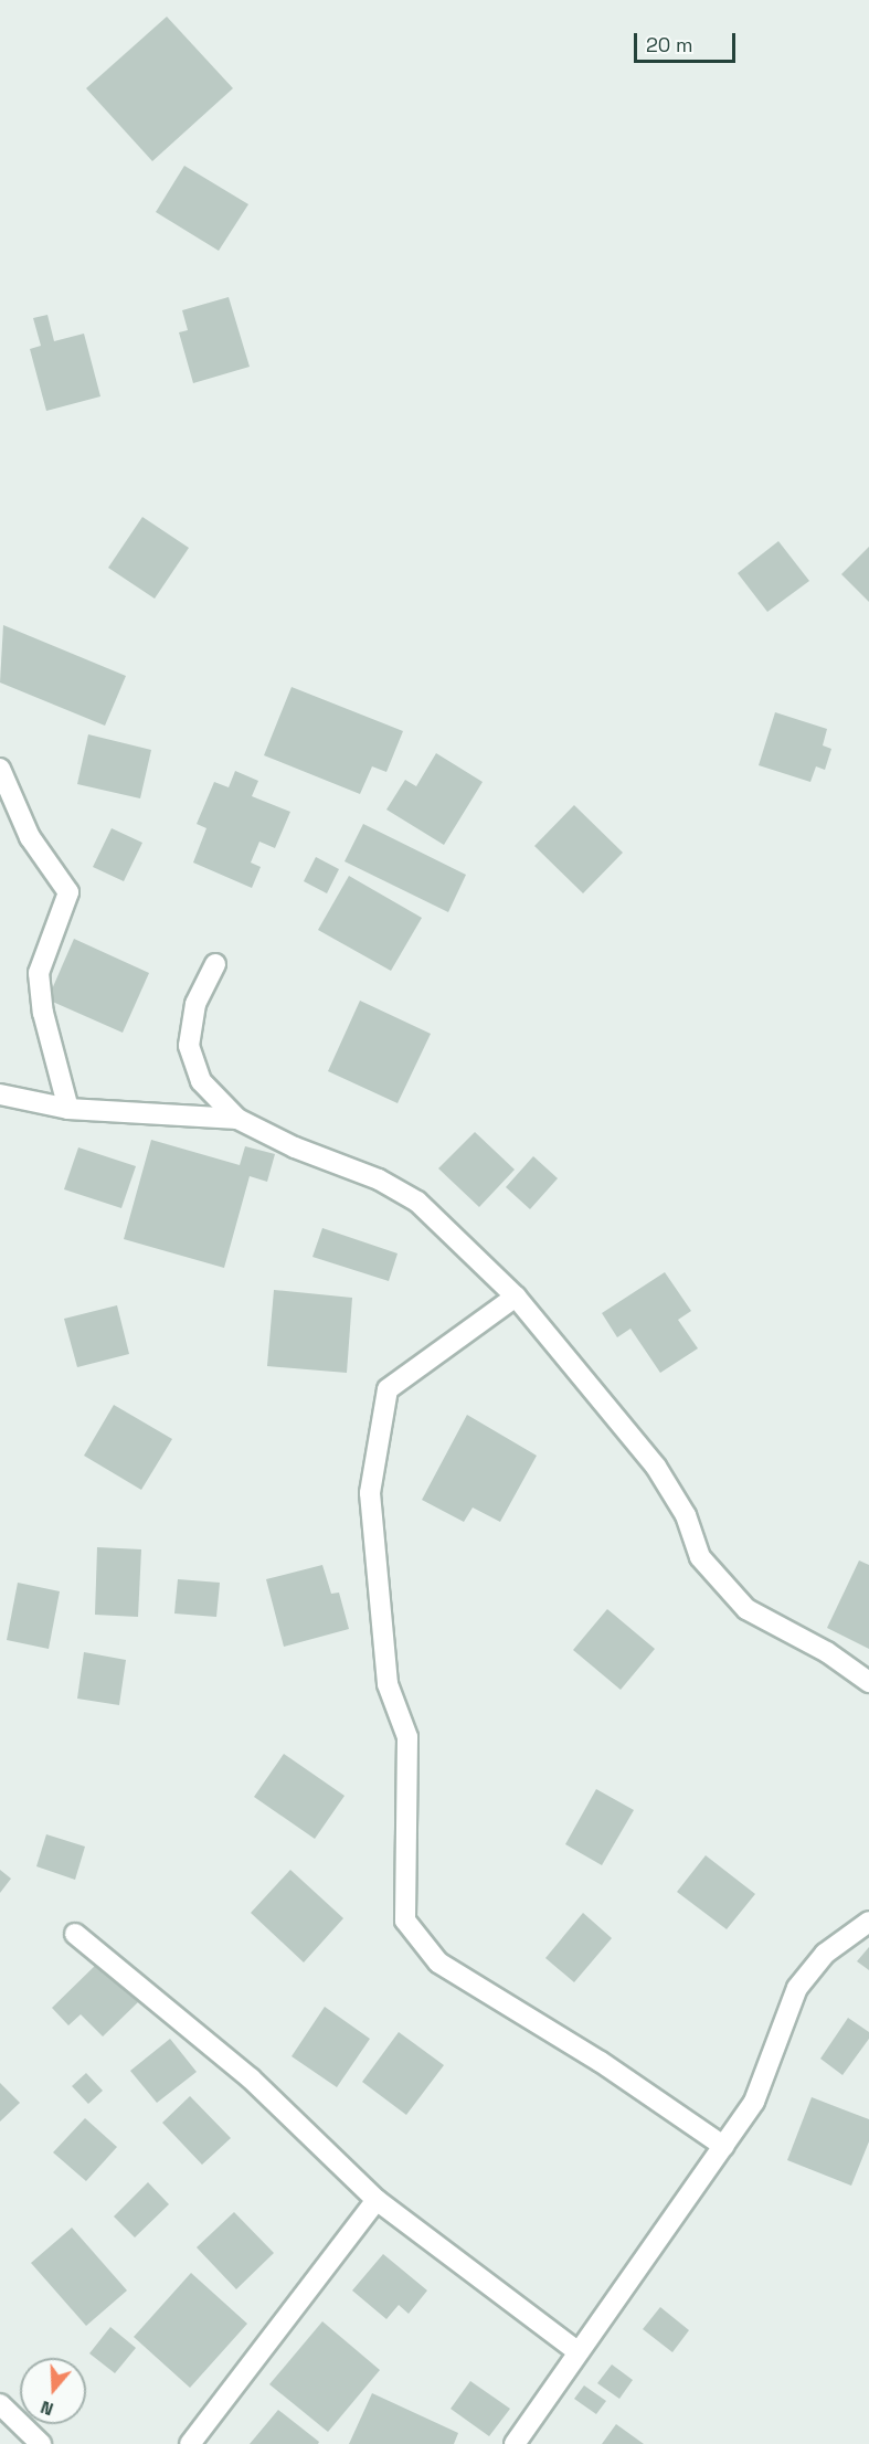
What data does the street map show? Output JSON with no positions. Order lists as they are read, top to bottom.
{
  "scale_bar": "20 m",
  "north": "bottom"
}
